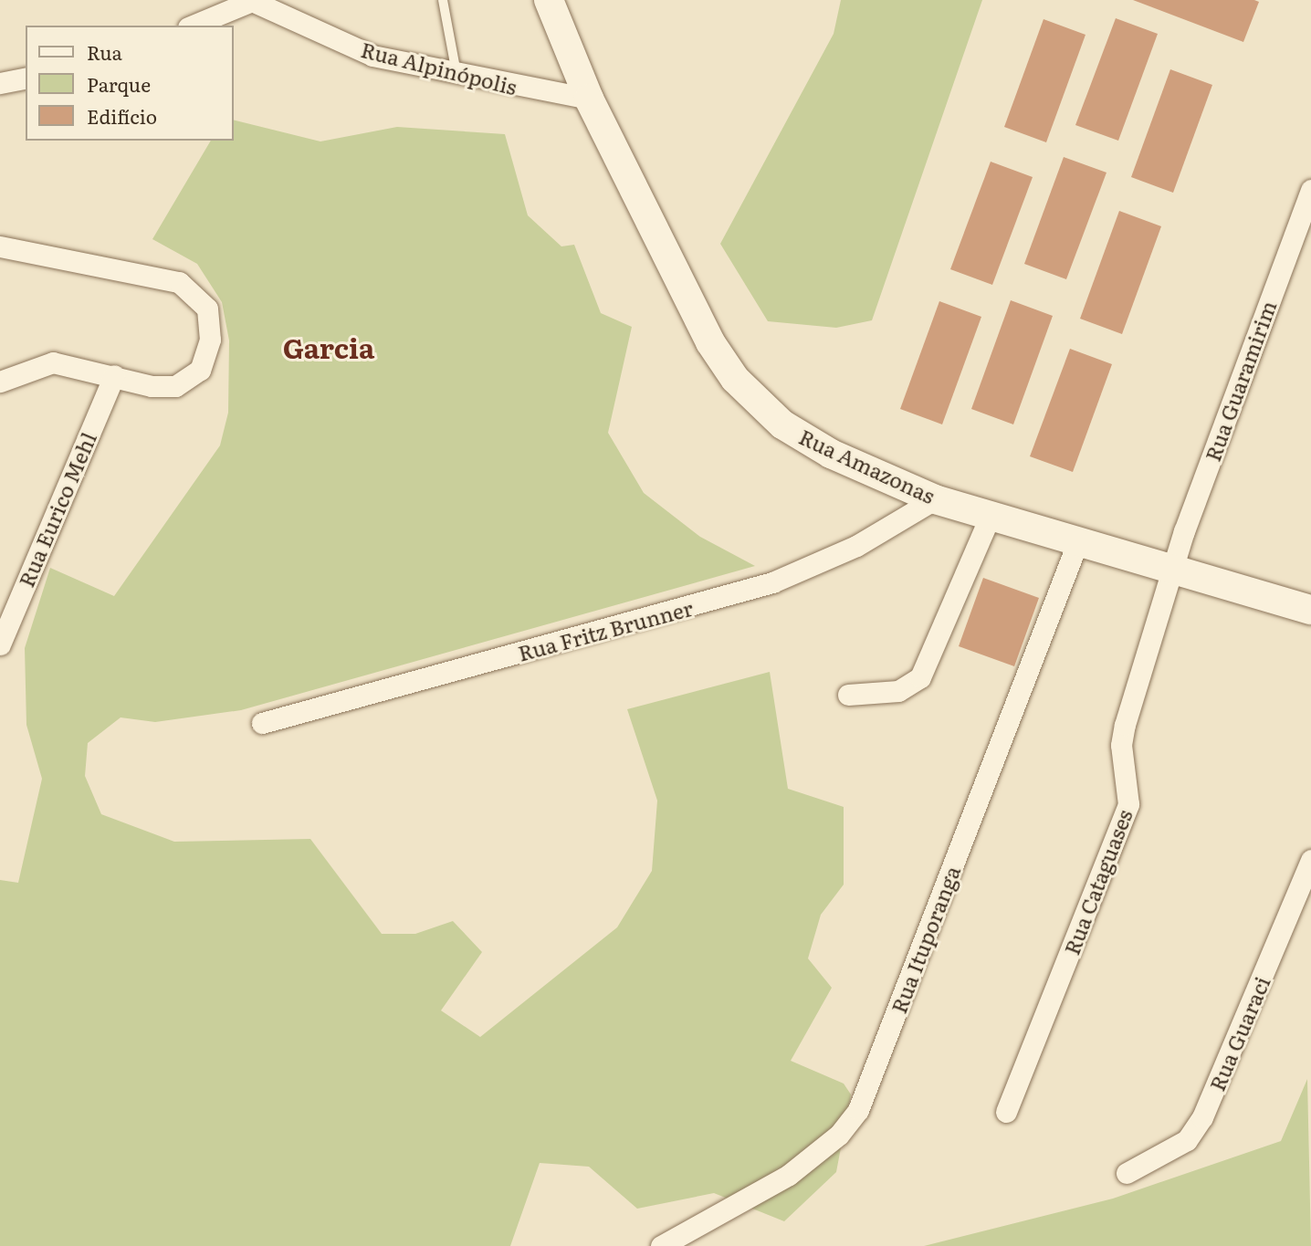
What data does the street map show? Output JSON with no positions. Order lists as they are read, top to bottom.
{
  "streets": {
    "main road": ["Rua Amazonas"],
    "street": [
      "Rua Alpinópolis",
      "Rua Guaramirim",
      "Rua Eurico Mehl",
      "Rua Fritz Brunner",
      "Rua Cataguases",
      "Rua Ituporanga",
      "Rua Guaraci"
    ]
  },
  "crossings": [
    ["Rua Alpinópolis", "Rua Amazonas"],
    ["Rua Guaramirim", "Rua Amazonas"],
    ["Rua Guaramirim", "Rua Cataguases"],
    ["Rua Amazonas", "Rua Fritz Brunner"],
    ["Rua Amazonas", "Rua Cataguases"],
    ["Rua Amazonas", "Rua Ituporanga"]
  ],
  "districts": ["Garcia"],
  "legend": ["Rua", "Parque", "Edifício"]
}
